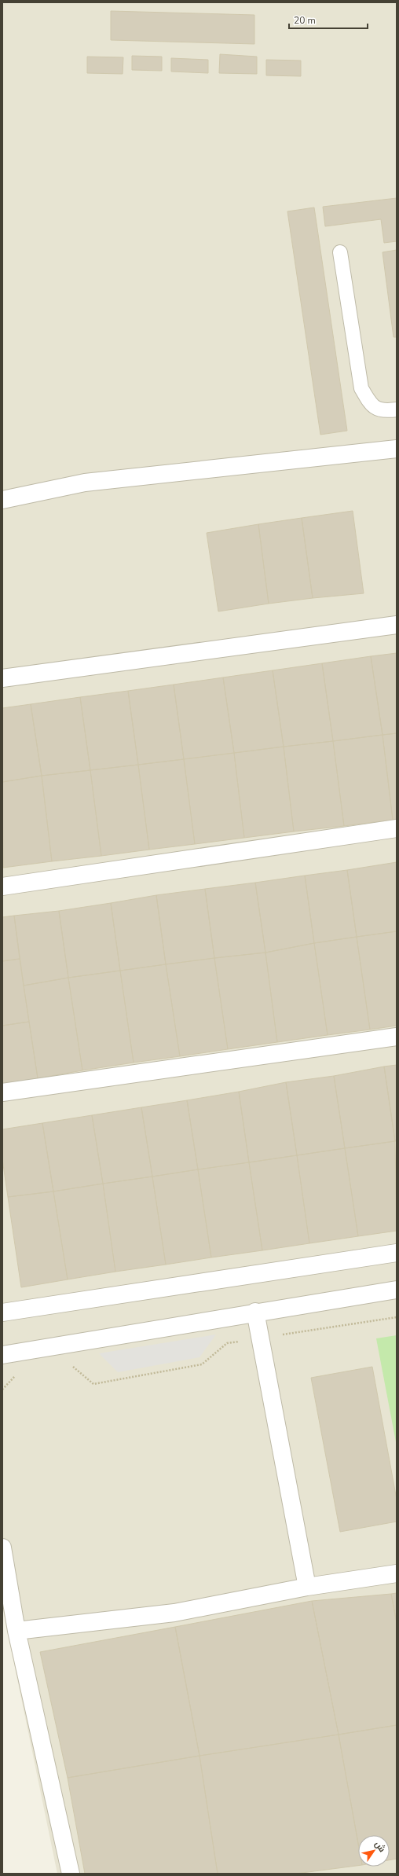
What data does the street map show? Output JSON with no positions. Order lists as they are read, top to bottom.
{
  "scale_bar": "20 m",
  "north": "top right"
}
